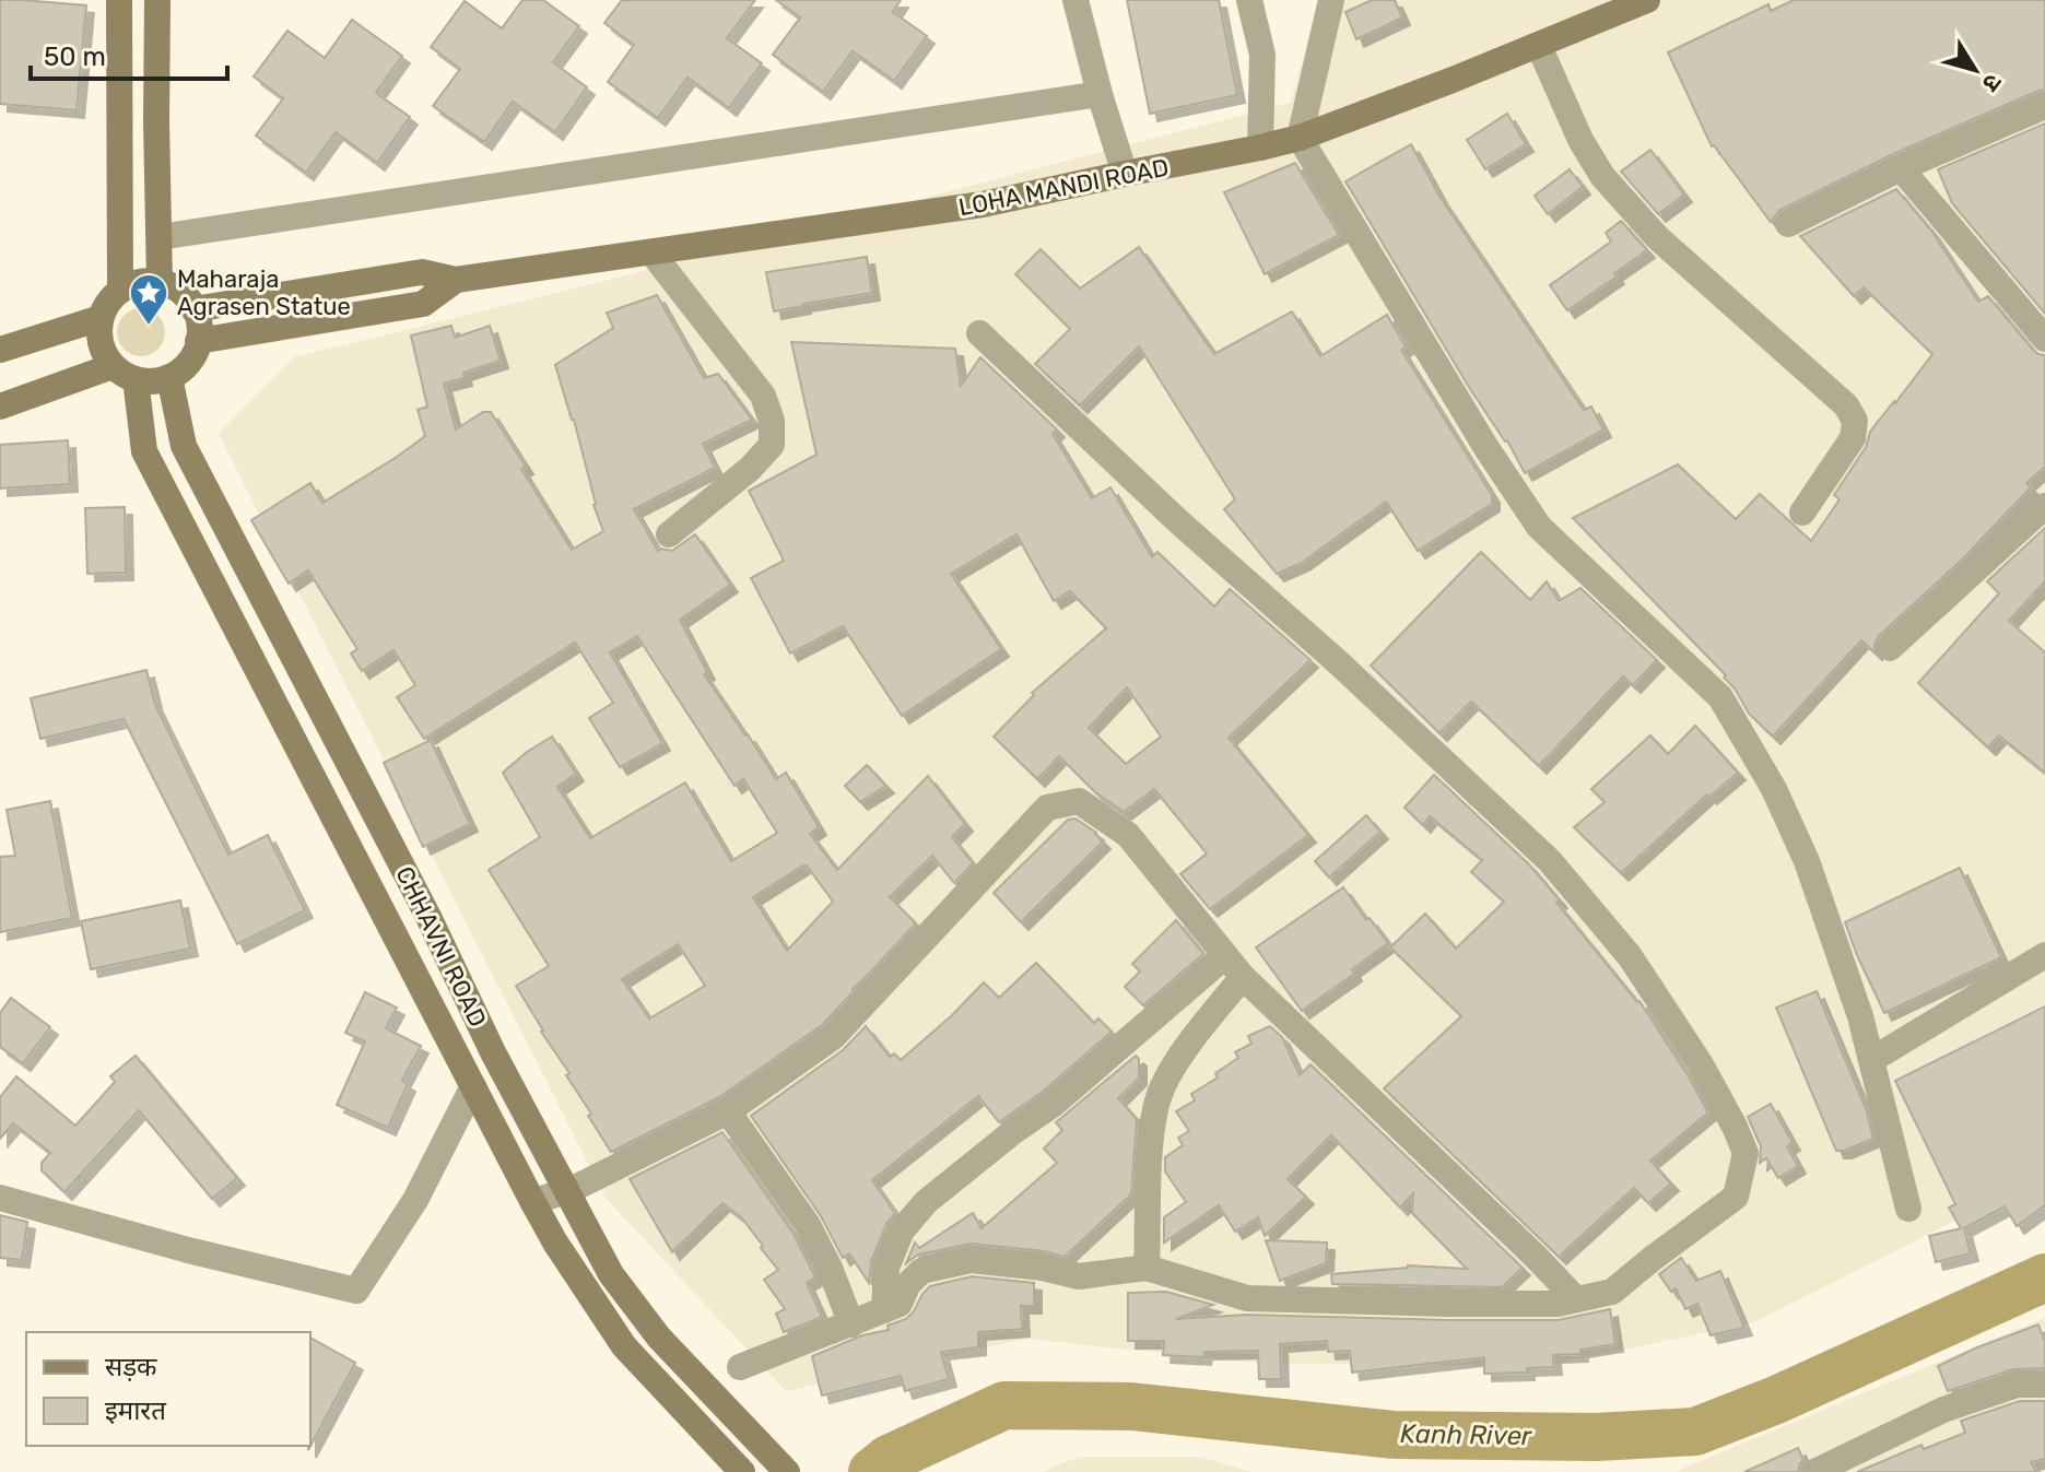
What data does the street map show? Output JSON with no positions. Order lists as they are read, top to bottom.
{
  "streets": {
    "main road": ["LOHA MANDI ROAD", "CHHAVNI ROAD"]
  },
  "water": ["Kanh River"],
  "places": {
    "place": ["Maharaja Agrasen Statue"]
  },
  "legend": ["सड़क", "इमारत"],
  "scale_bar": "50 m",
  "north": "bottom right"
}
